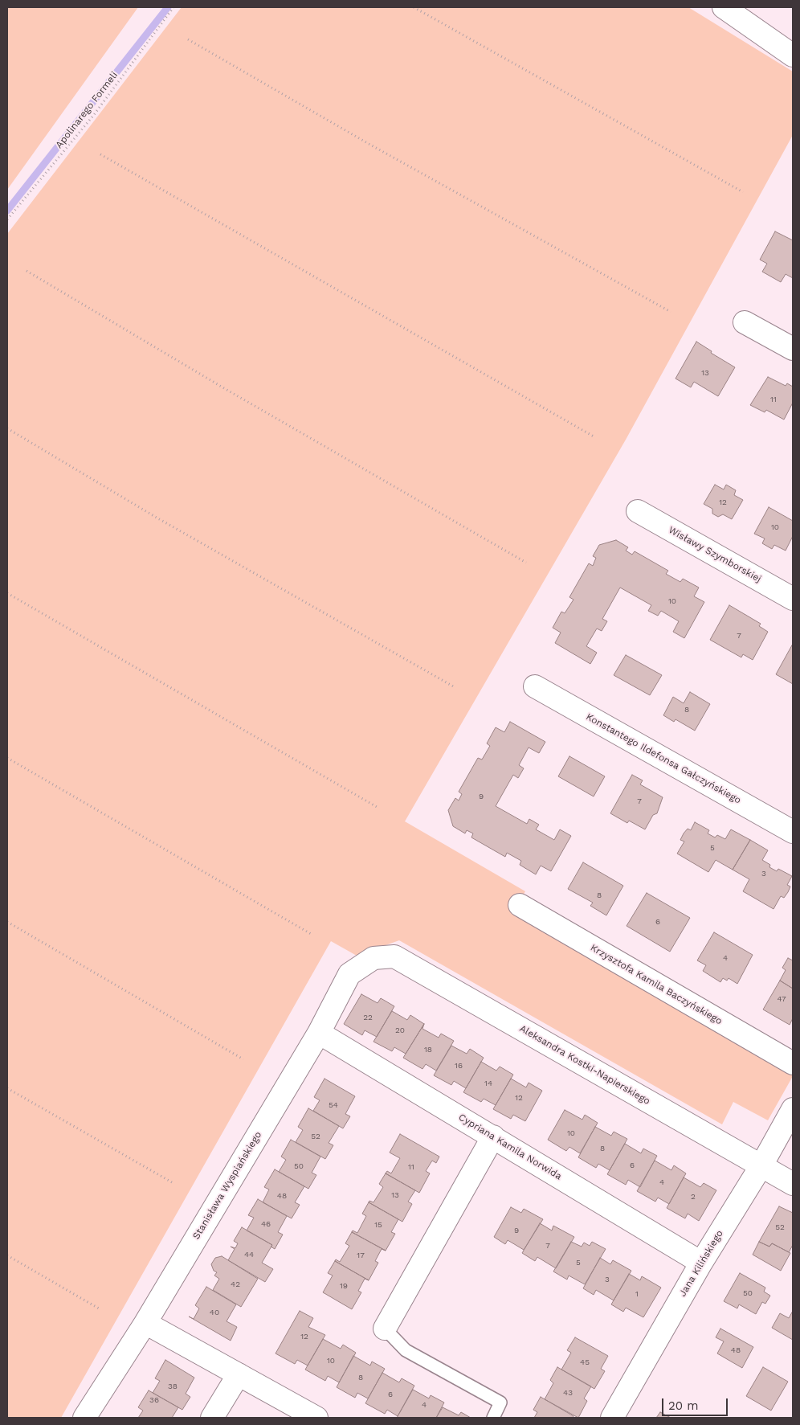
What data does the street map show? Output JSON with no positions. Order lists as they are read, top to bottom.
{
  "streets": {
    "street": [
      "Wisławy Szymborskiej",
      "Konstantego Ildefonsa Gałczyńskiego",
      "Krzysztofa Kamila Baczyńskiego",
      "Aleksandra Kostki-Napierskiego",
      "Cypriana Kamila Norwida",
      "Stanisława Wyspiańskiego",
      "Jana Kilińskiego"
    ],
    "path": ["Apolinarego Formeli"]
  },
  "crossings": [
    ["Aleksandra Kostki-Napierskiego", "Stanisława Wyspiańskiego"],
    ["Aleksandra Kostki-Napierskiego", "Jana Kilińskiego"],
    ["Cypriana Kamila Norwida", "Stanisława Wyspiańskiego"],
    ["Cypriana Kamila Norwida", "Jana Kilińskiego"]
  ],
  "house_numbers": [
    "13",
    "11",
    "12",
    "10",
    "10",
    "7",
    "8",
    "9",
    "7",
    "5",
    "3",
    "8",
    "6",
    "4",
    "47",
    "22",
    "20",
    "18",
    "16",
    "14",
    "12",
    "54",
    "10",
    "52",
    "8",
    "6",
    "50",
    "11",
    "4",
    "13",
    "48",
    "2",
    "46",
    "15",
    "52",
    "9",
    "7",
    "44",
    "17",
    "5",
    "3",
    "42",
    "19",
    "50",
    "1",
    "40",
    "12",
    "48",
    "10",
    "45",
    "8",
    "38",
    "43",
    "6",
    "36",
    "4"
  ],
  "scale_bar": "20 m"
}
